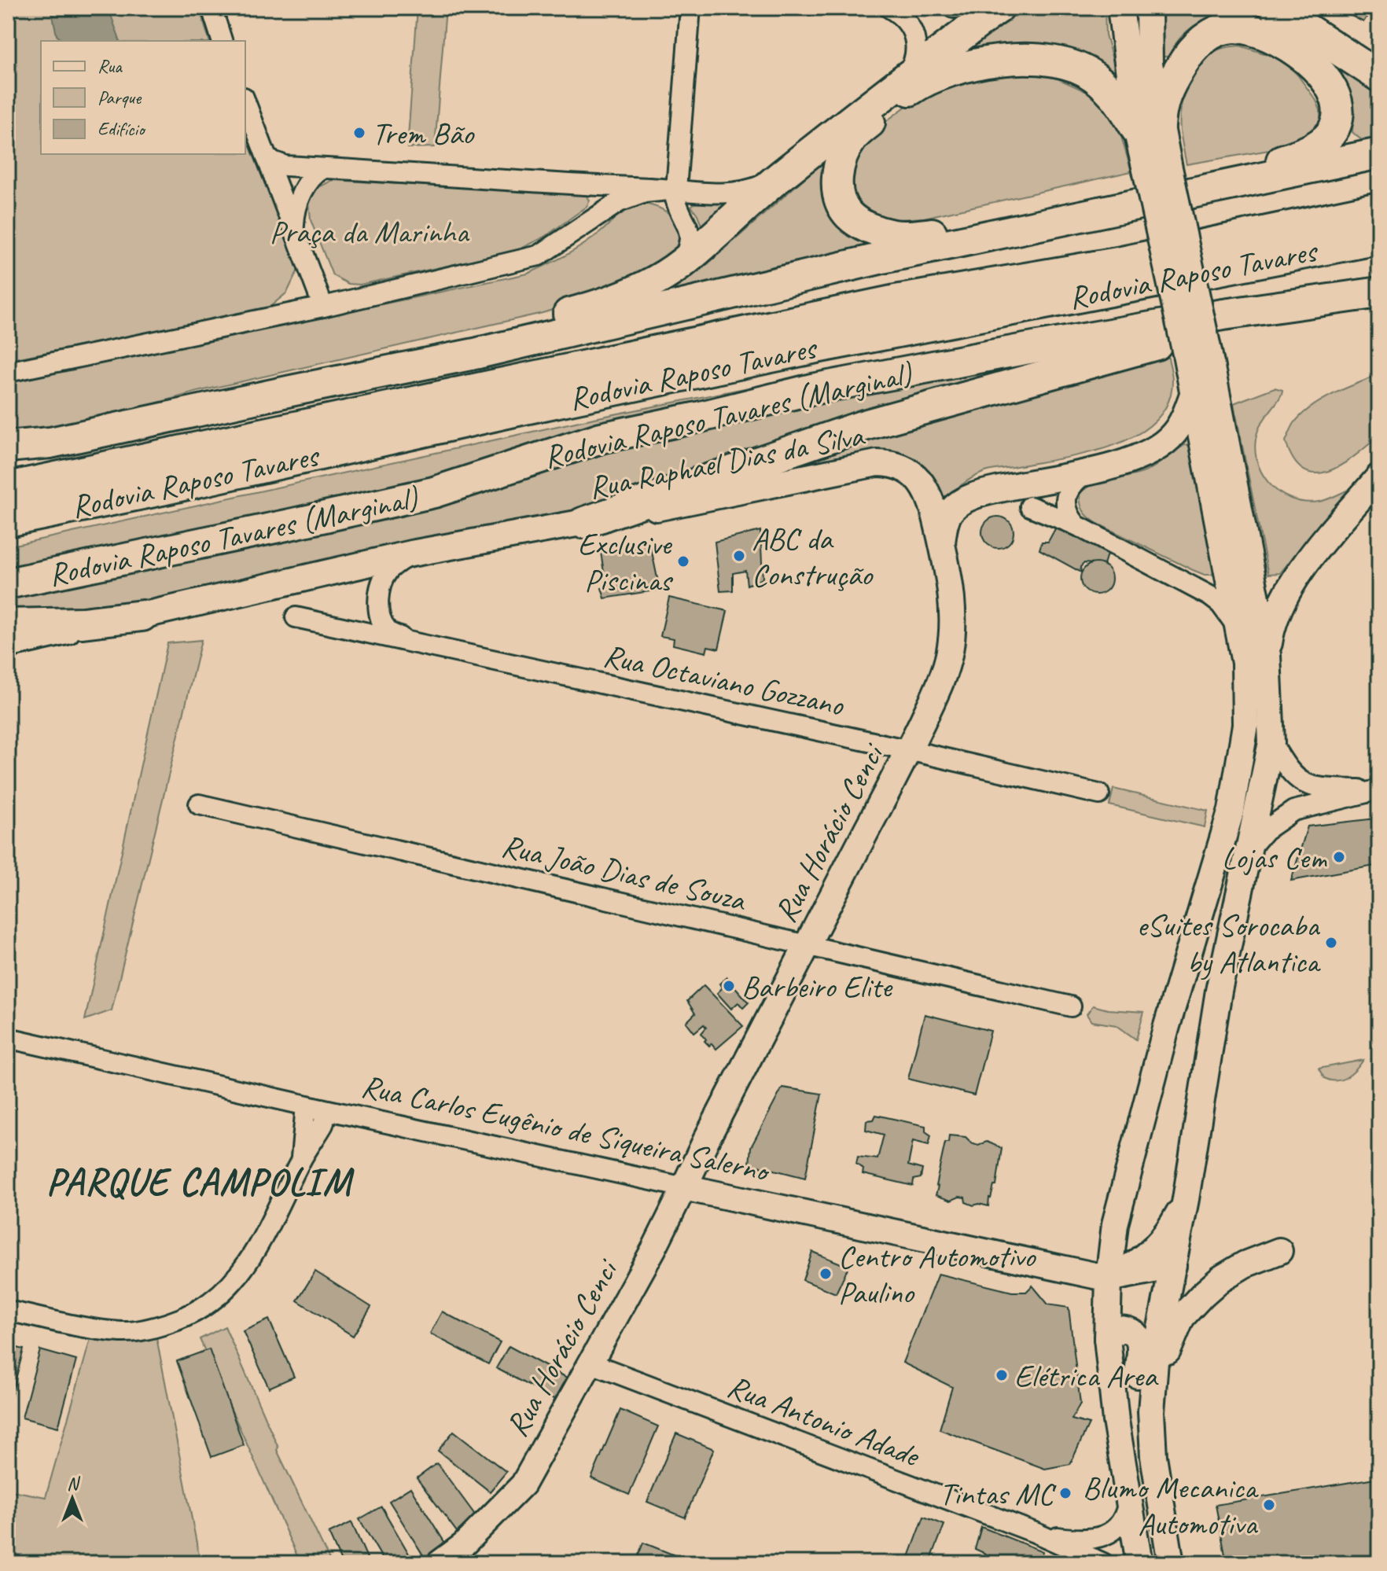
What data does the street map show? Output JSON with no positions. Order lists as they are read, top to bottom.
{
  "streets": {
    "highway": ["Rodovia Raposo Tavares", "Rodovia Raposo Tavares (Marginal)"],
    "main road": ["Rua Raphael Dias da Silva", "Rua Horácio Cenci", "Rua Carlos Eugênio de Siqueira Salerno"],
    "street": ["Rua Octaviano Gozzano", "Rua João Dias de Souza", "Rua Antonio Adade"]
  },
  "crossings": [
    ["Rua Raphael Dias da Silva", "Rua Octaviano Gozzano"],
    ["Rua Raphael Dias da Silva", "Rua Horácio Cenci"],
    ["Rua Octaviano Gozzano", "Rua Horácio Cenci"],
    ["Rua Horácio Cenci", "Rua João Dias de Souza"],
    ["Rua Horácio Cenci", "Rua Carlos Eugênio de Siqueira Salerno"],
    ["Rua Horácio Cenci", "Rua Antonio Adade"]
  ],
  "districts": ["PARQUE CAMPOLIM"],
  "parks": ["Praça da Marinha"],
  "places": [
    "Trem Bão",
    "ABC da Construção",
    "Exclusive Piscinas",
    "Lojas Cem",
    "eSuites Sorocaba by Atlantica",
    "Barbeiro Elite",
    "Centro Automotivo Paulino",
    "Elétrica Area",
    "Tintas MC",
    "Blumo Mecanica Automotiva"
  ],
  "legend": ["Rua", "Parque", "Edifício"],
  "north": "top"
}
